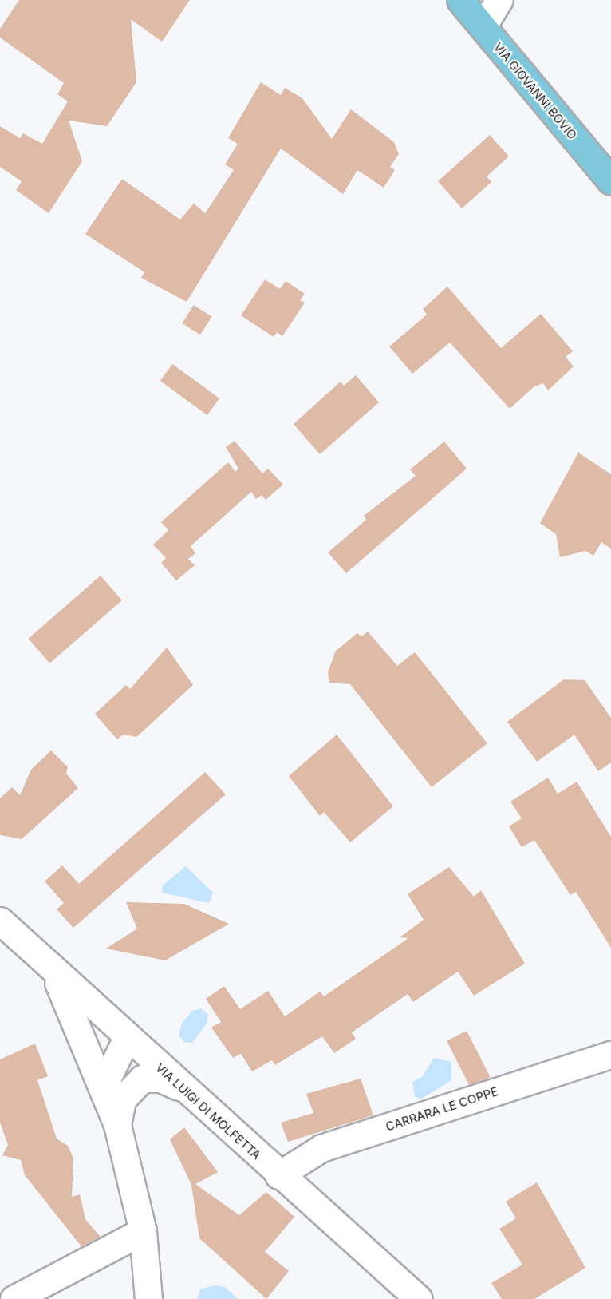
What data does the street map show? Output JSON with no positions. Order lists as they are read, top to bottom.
{
  "streets": {
    "main road": ["VIA GIOVANNI BOVIO"],
    "street": ["CARRARA LE COPPE", "VIA LUIGI DI MOLFETTA"]
  },
  "crossings": [
    ["CARRARA LE COPPE", "VIA LUIGI DI MOLFETTA"]
  ]
}
